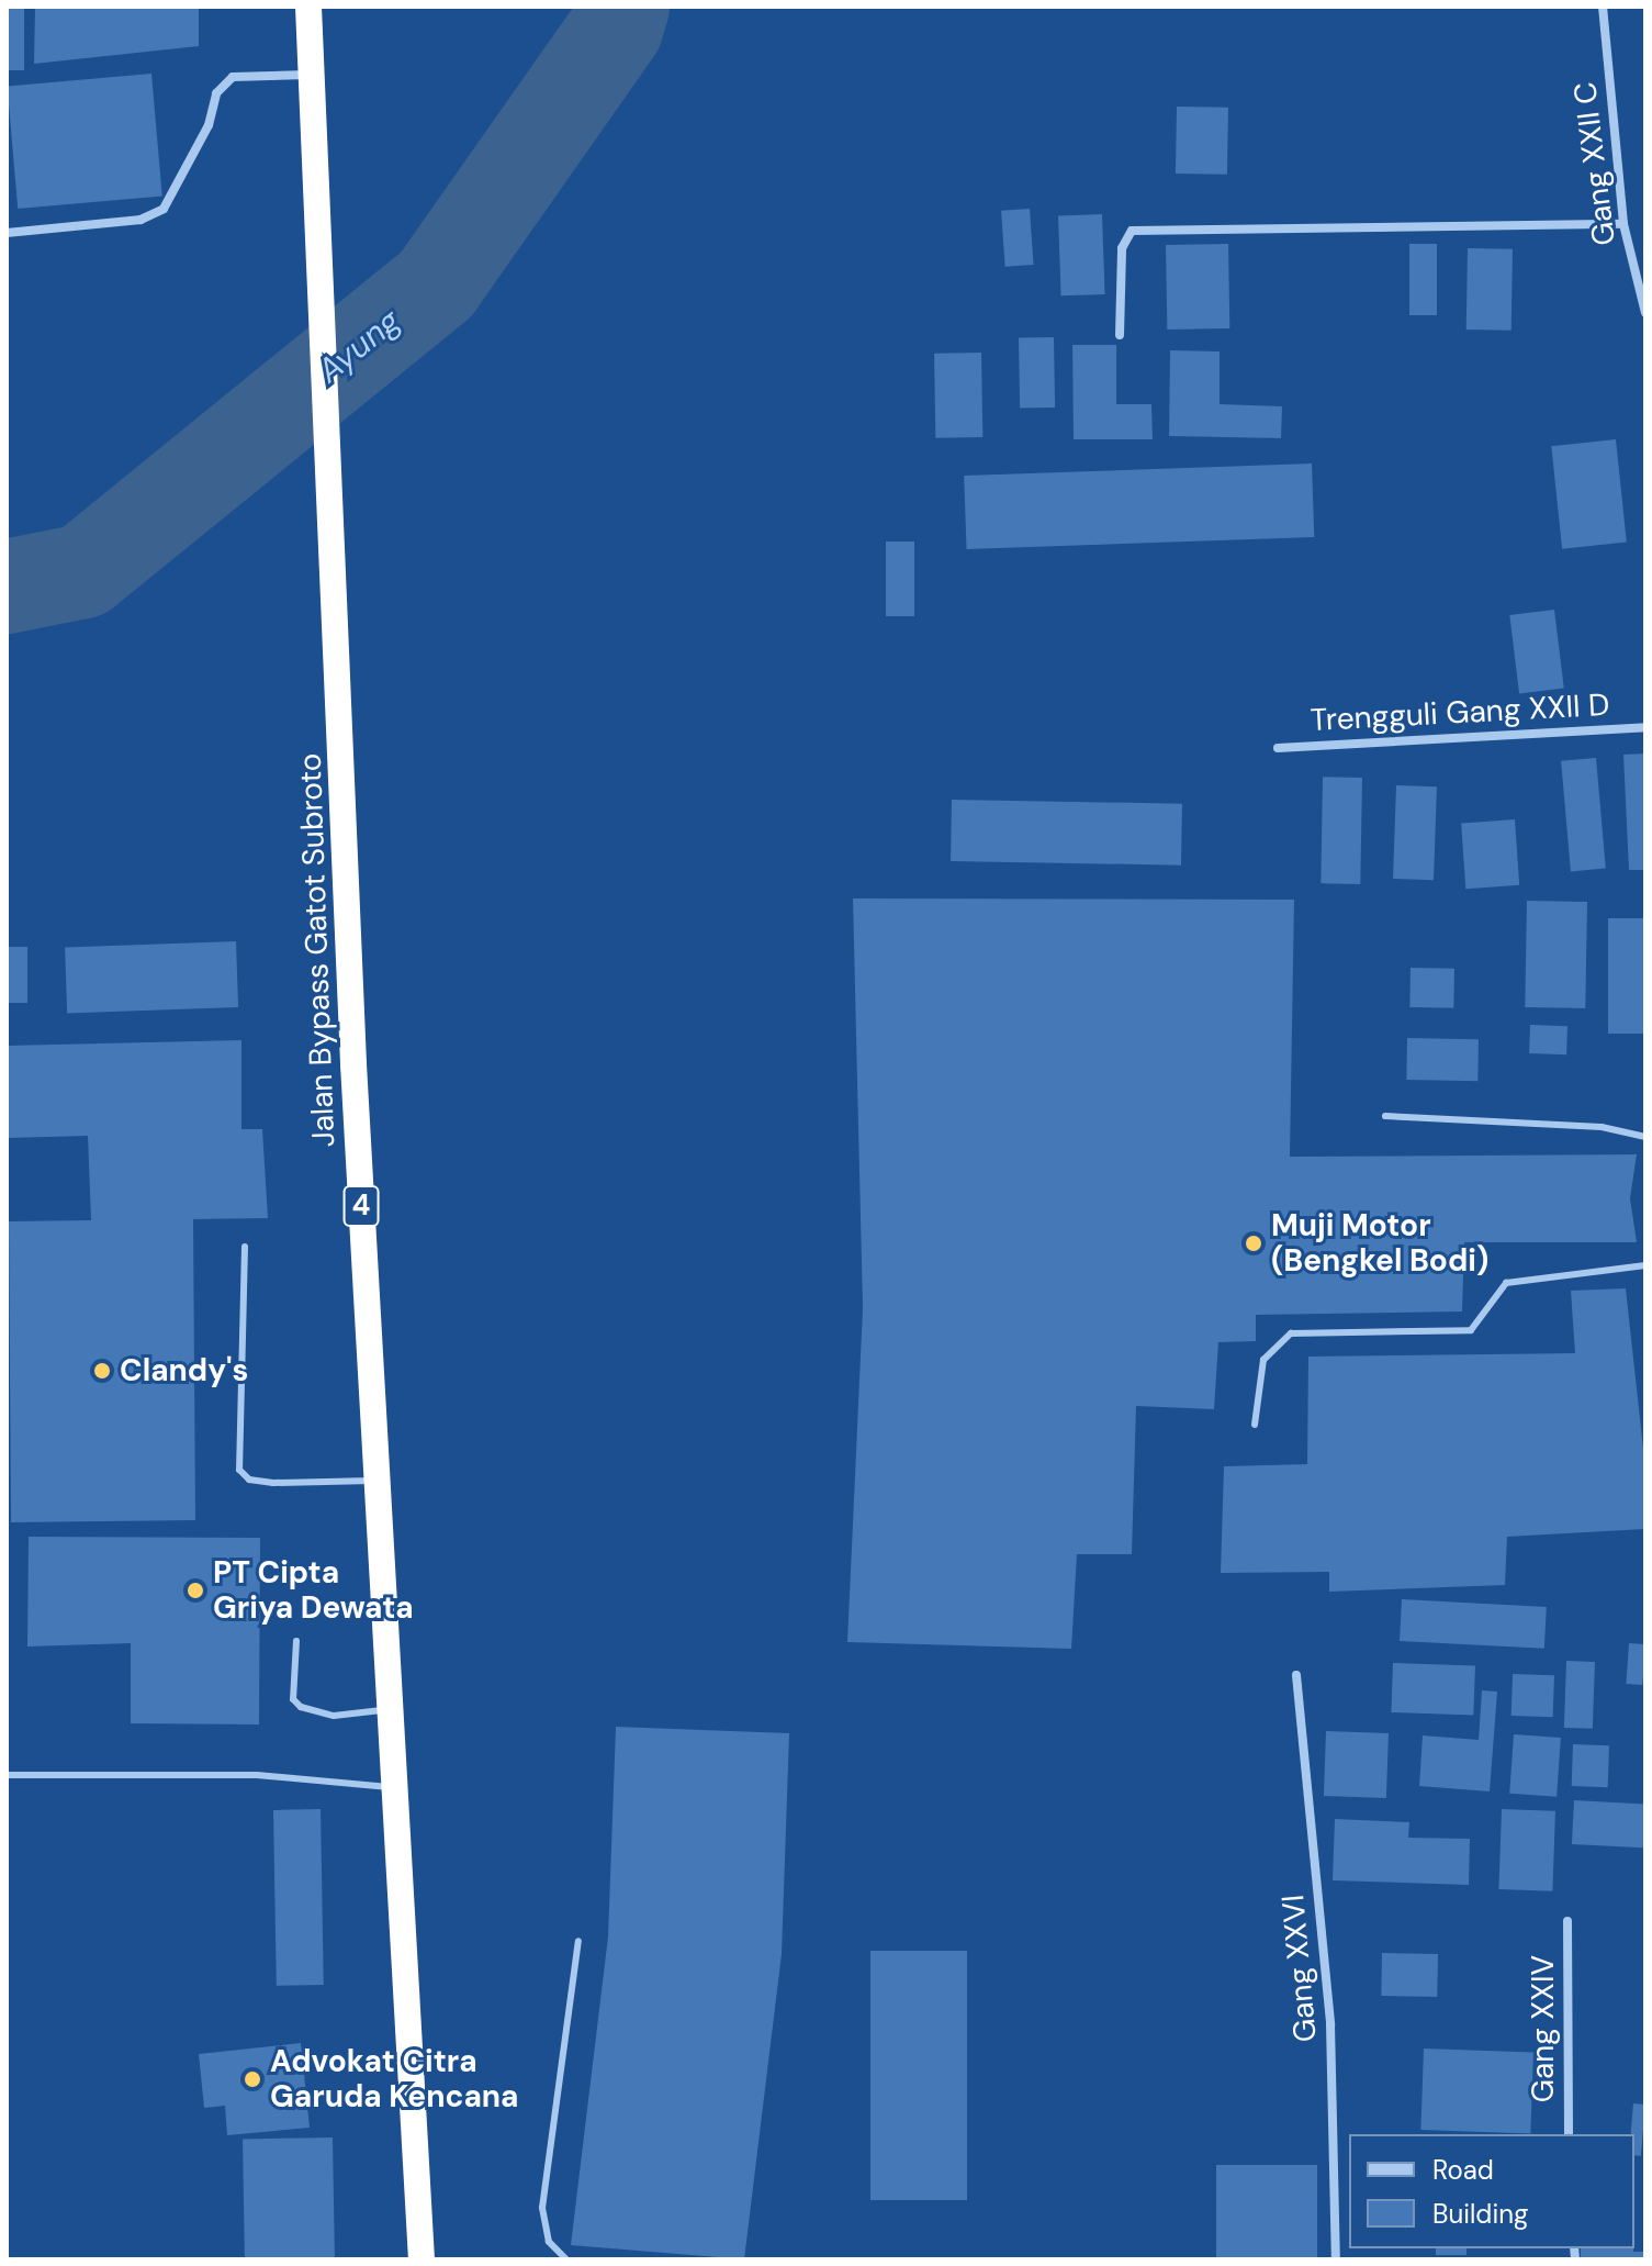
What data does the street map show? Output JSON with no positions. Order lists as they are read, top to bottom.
{
  "streets": {
    "highway": ["Jalan Bypass Gatot Subroto", "4"],
    "street": [
      "Gang XXII C",
      "Trengguli Gang XXII D",
      "Gang XXVI",
      "Gang XXIV"
    ]
  },
  "water": ["Ayung"],
  "places": [
    "Muji Motor (Bengkel Bodi)",
    "Clandy's",
    "PT Cipta Griya Dewata",
    "Advokat Citra Garuda Kencana"
  ],
  "legend": ["Road", "Building"]
}
